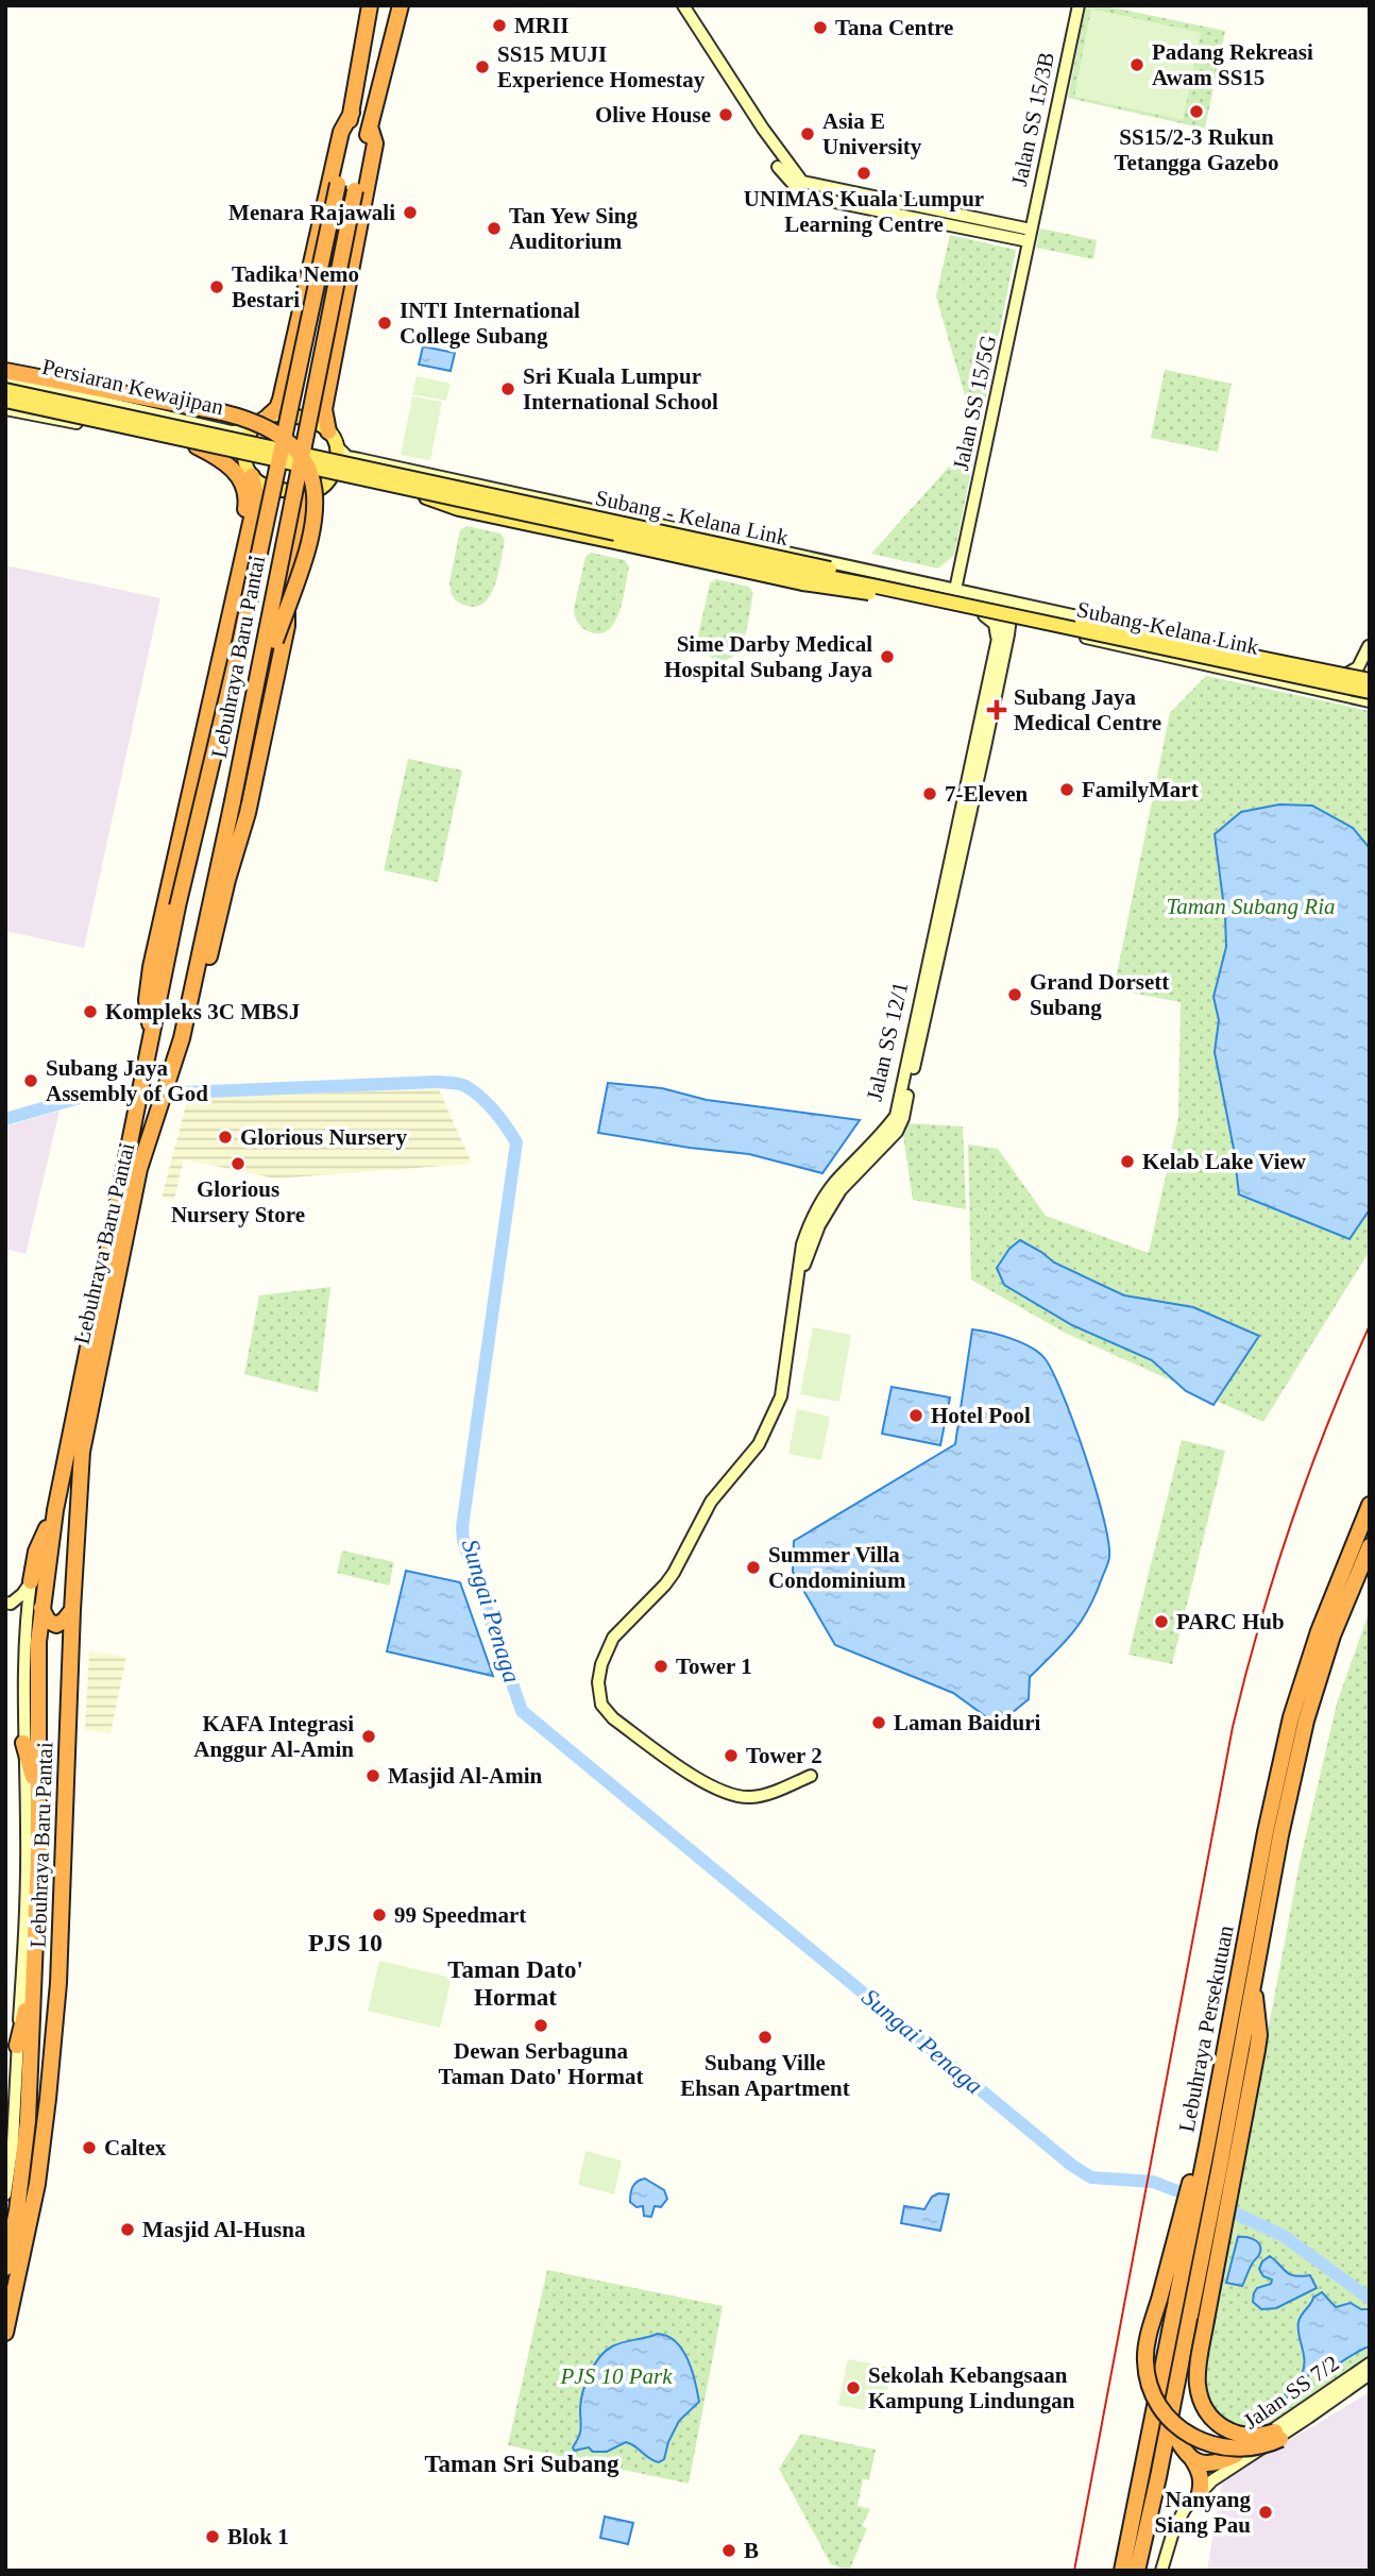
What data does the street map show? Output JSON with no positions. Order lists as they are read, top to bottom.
{
  "streets": {
    "highway": ["Lebuhraya Baru Pantai", "Lebuhraya Persekutuan"],
    "main road": ["Subang - Kelana Link", "Subang-Kelana Link"],
    "street": [
      "Jalan SS 15/3B",
      "Persiaran Kewajipan",
      "Jalan SS 15/5G",
      "Jalan SS 12/1",
      "Jalan SS 7/2"
    ]
  },
  "crossings": [
    ["Jalan SS 15/3B", "Jalan SS 15/5G"],
    ["Subang - Kelana Link", "Subang-Kelana Link"]
  ],
  "districts": ["PJS 10", "Taman Dato' Hormat", "Taman Sri Subang"],
  "water": ["Sungai Penaga"],
  "parks": ["Taman Subang Ria", "PJS 10 Park"],
  "places": {
    "other": [
      "MRII",
      "Tana Centre",
      "Padang Rekreasi Awam SS15",
      "SS15 MUJI Experience Homestay",
      "SS15/2-3 Rukun Tetangga Gazebo",
      "Olive House",
      "Asia E University",
      "UNIMAS Kuala Lumpur Learning Centre",
      "Menara Rajawali",
      "Tan Yew Sing Auditorium",
      "Tadika Nemo Bestari",
      "INTI International College Subang",
      "Sri Kuala Lumpur International School",
      "Sime Darby Medical Hospital Subang Jaya",
      "FamilyMart",
      "7-Eleven",
      "Grand Dorsett Subang",
      "Kompleks 3C MBSJ",
      "Subang Jaya Assembly of God",
      "Glorious Nursery",
      "Kelab Lake View",
      "Glorious Nursery Store",
      "Hotel Pool",
      "Summer Villa Condominium",
      "PARC Hub",
      "Tower 1",
      "Laman Baiduri",
      "KAFA Integrasi Anggur Al-Amin",
      "Tower 2",
      "Masjid Al-Amin",
      "99 Speedmart",
      "Dewan Serbaguna Taman Dato' Hormat",
      "Subang Ville Ehsan Apartment",
      "Caltex",
      "Masjid Al-Husna",
      "Sekolah Kebangsaan Kampung Lindungan",
      "Nanyang Siang Pau",
      "Blok 1",
      "B"
    ],
    "health": ["Subang Jaya Medical Centre"]
  }
}
